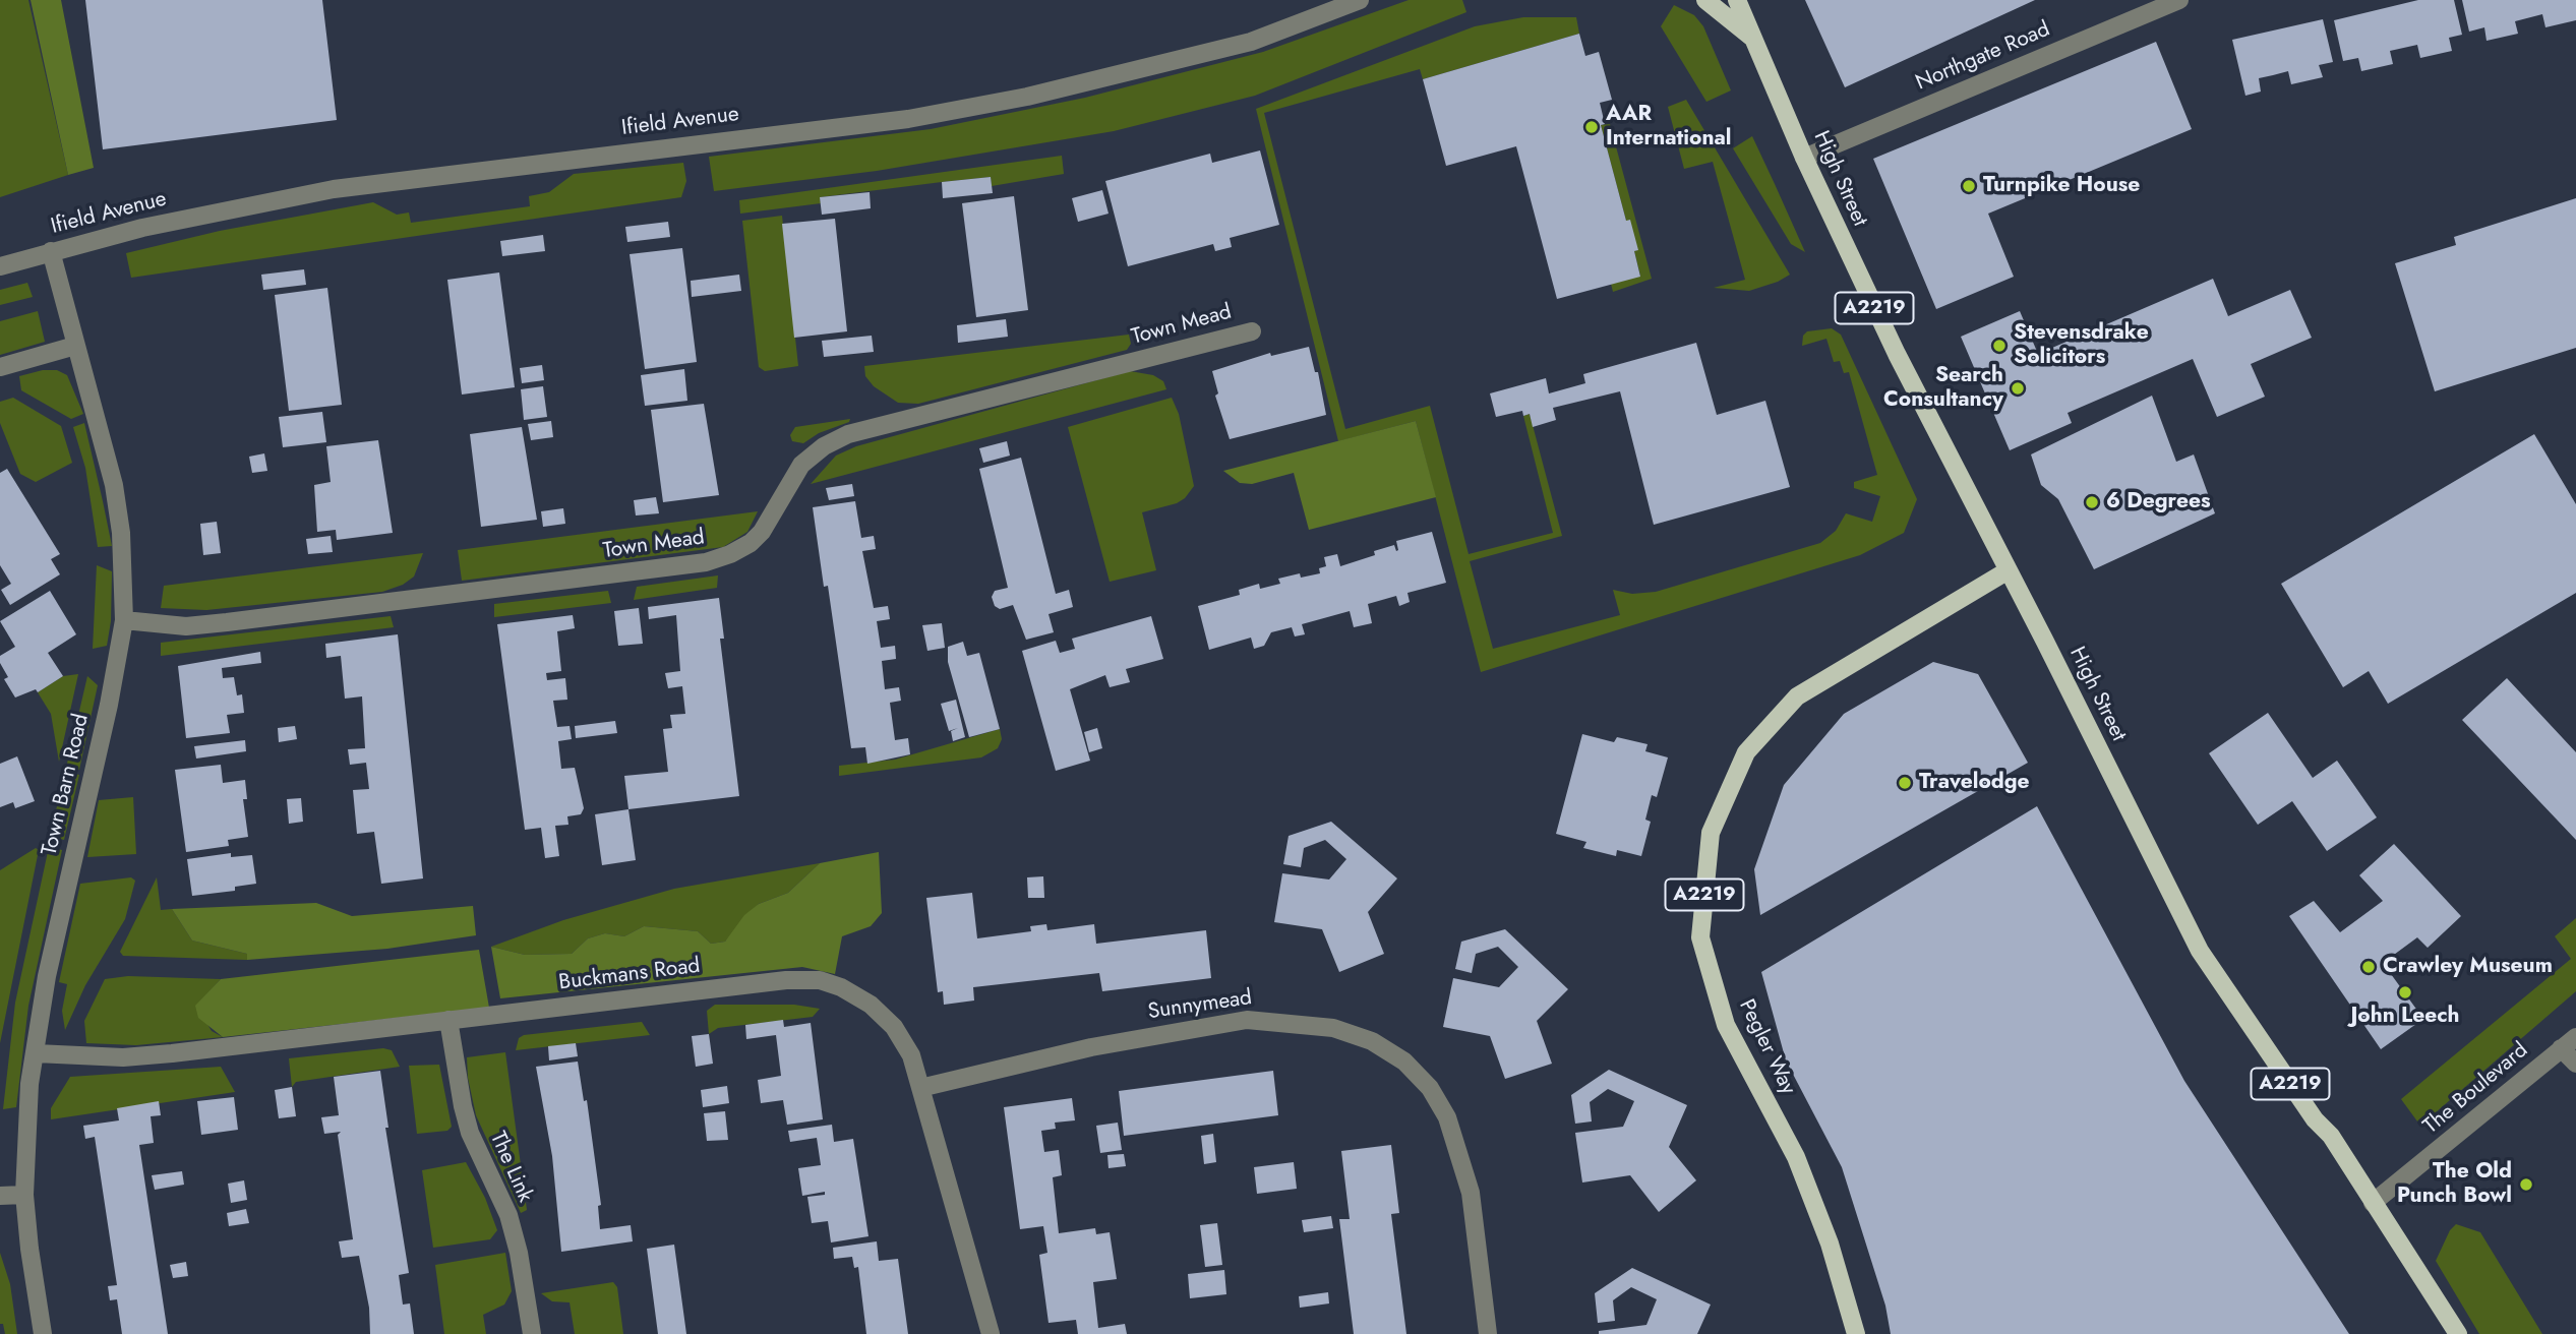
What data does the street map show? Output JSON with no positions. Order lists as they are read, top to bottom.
{
  "streets": {
    "main road": ["High Street", "A2219", "Pegler Way"],
    "street": [
      "Northgate Road",
      "Ifield Avenue",
      "Town Mead",
      "Town Barn Road",
      "Buckmans Road",
      "Sunnymead",
      "The Boulevard",
      "The Link"
    ]
  },
  "crossings": [
    ["Northgate Road", "High Street"],
    ["Ifield Avenue", "Town Barn Road"],
    ["High Street", "Pegler Way"],
    ["High Street", "The Boulevard"],
    ["Town Mead", "Town Barn Road"],
    ["Town Barn Road", "Buckmans Road"],
    ["Buckmans Road", "Sunnymead"],
    ["Buckmans Road", "The Link"]
  ],
  "places": [
    "AAR International",
    "Turnpike House",
    "Stevensdrake Solicitors",
    "Search Consultancy",
    "6 Degrees",
    "Travelodge",
    "Crawley Museum",
    "John Leech",
    "The Old Punch Bowl"
  ]
}
